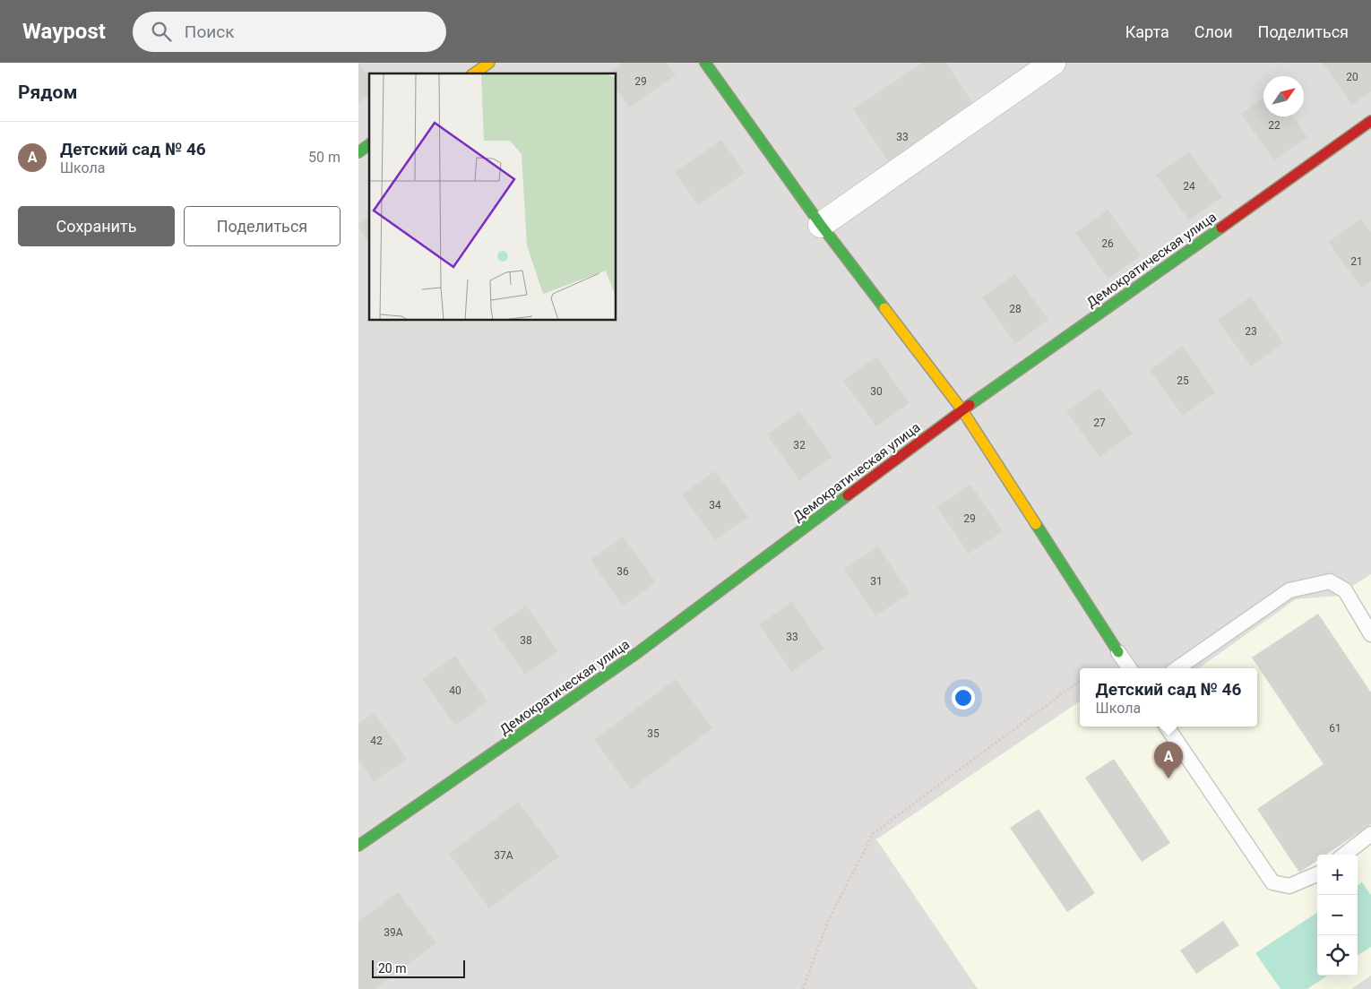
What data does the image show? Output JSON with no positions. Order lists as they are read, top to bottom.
{
  "streets": {
    "street": ["Демократическая улица"]
  },
  "house_numbers": [
    "20",
    "29",
    "22",
    "33",
    "24",
    "26",
    "21",
    "28",
    "23",
    "25",
    "30",
    "27",
    "32",
    "34",
    "29",
    "36",
    "31",
    "33",
    "38",
    "40",
    "61",
    "35",
    "42",
    "37А",
    "39А"
  ],
  "scale_bar": "20 m",
  "north": "top right",
  "page": {
    "header": "Waypost",
    "search": "Поиск",
    "nav": ["Карта", "Слои", "Поделиться"],
    "heading": "Рядом",
    "list": [
      {
        "mark": "A",
        "name": "Детский сад № 46",
        "note": "Школа",
        "value": "50 m"
      }
    ],
    "buttons": ["Сохранить", "Поделиться"],
    "popup": ["Детский сад № 46", "Школа"],
    "pins": "A",
    "map_buttons": ["+", "−"],
    "scale": "20 m"
  }
}
